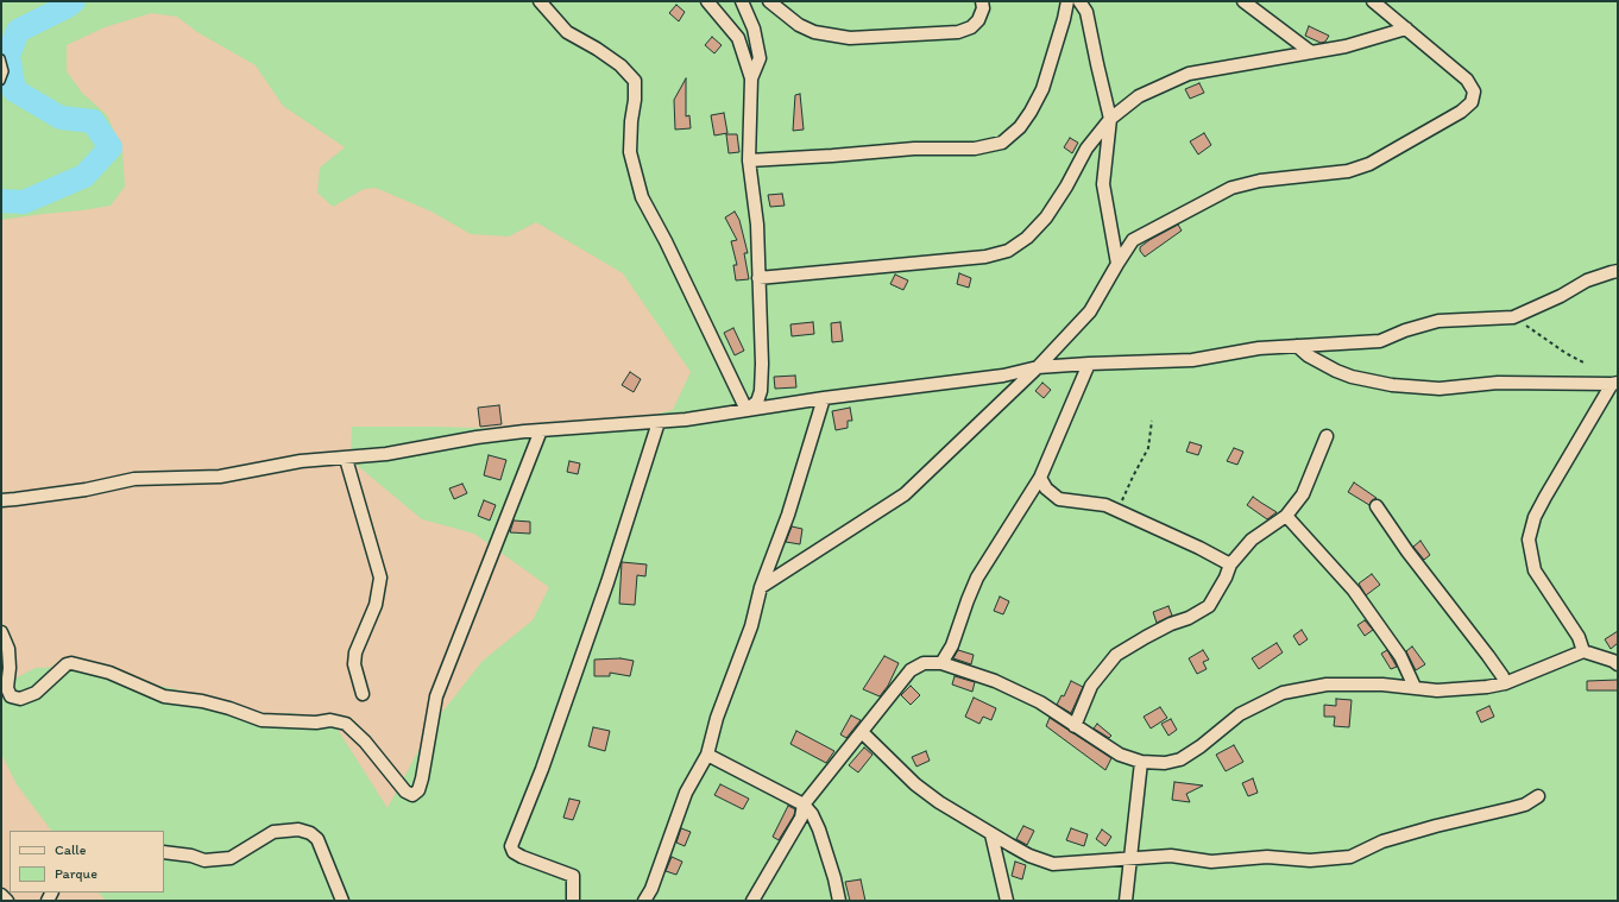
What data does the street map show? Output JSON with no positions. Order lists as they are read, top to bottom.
{
  "legend": ["Calle", "Parque"]
}
